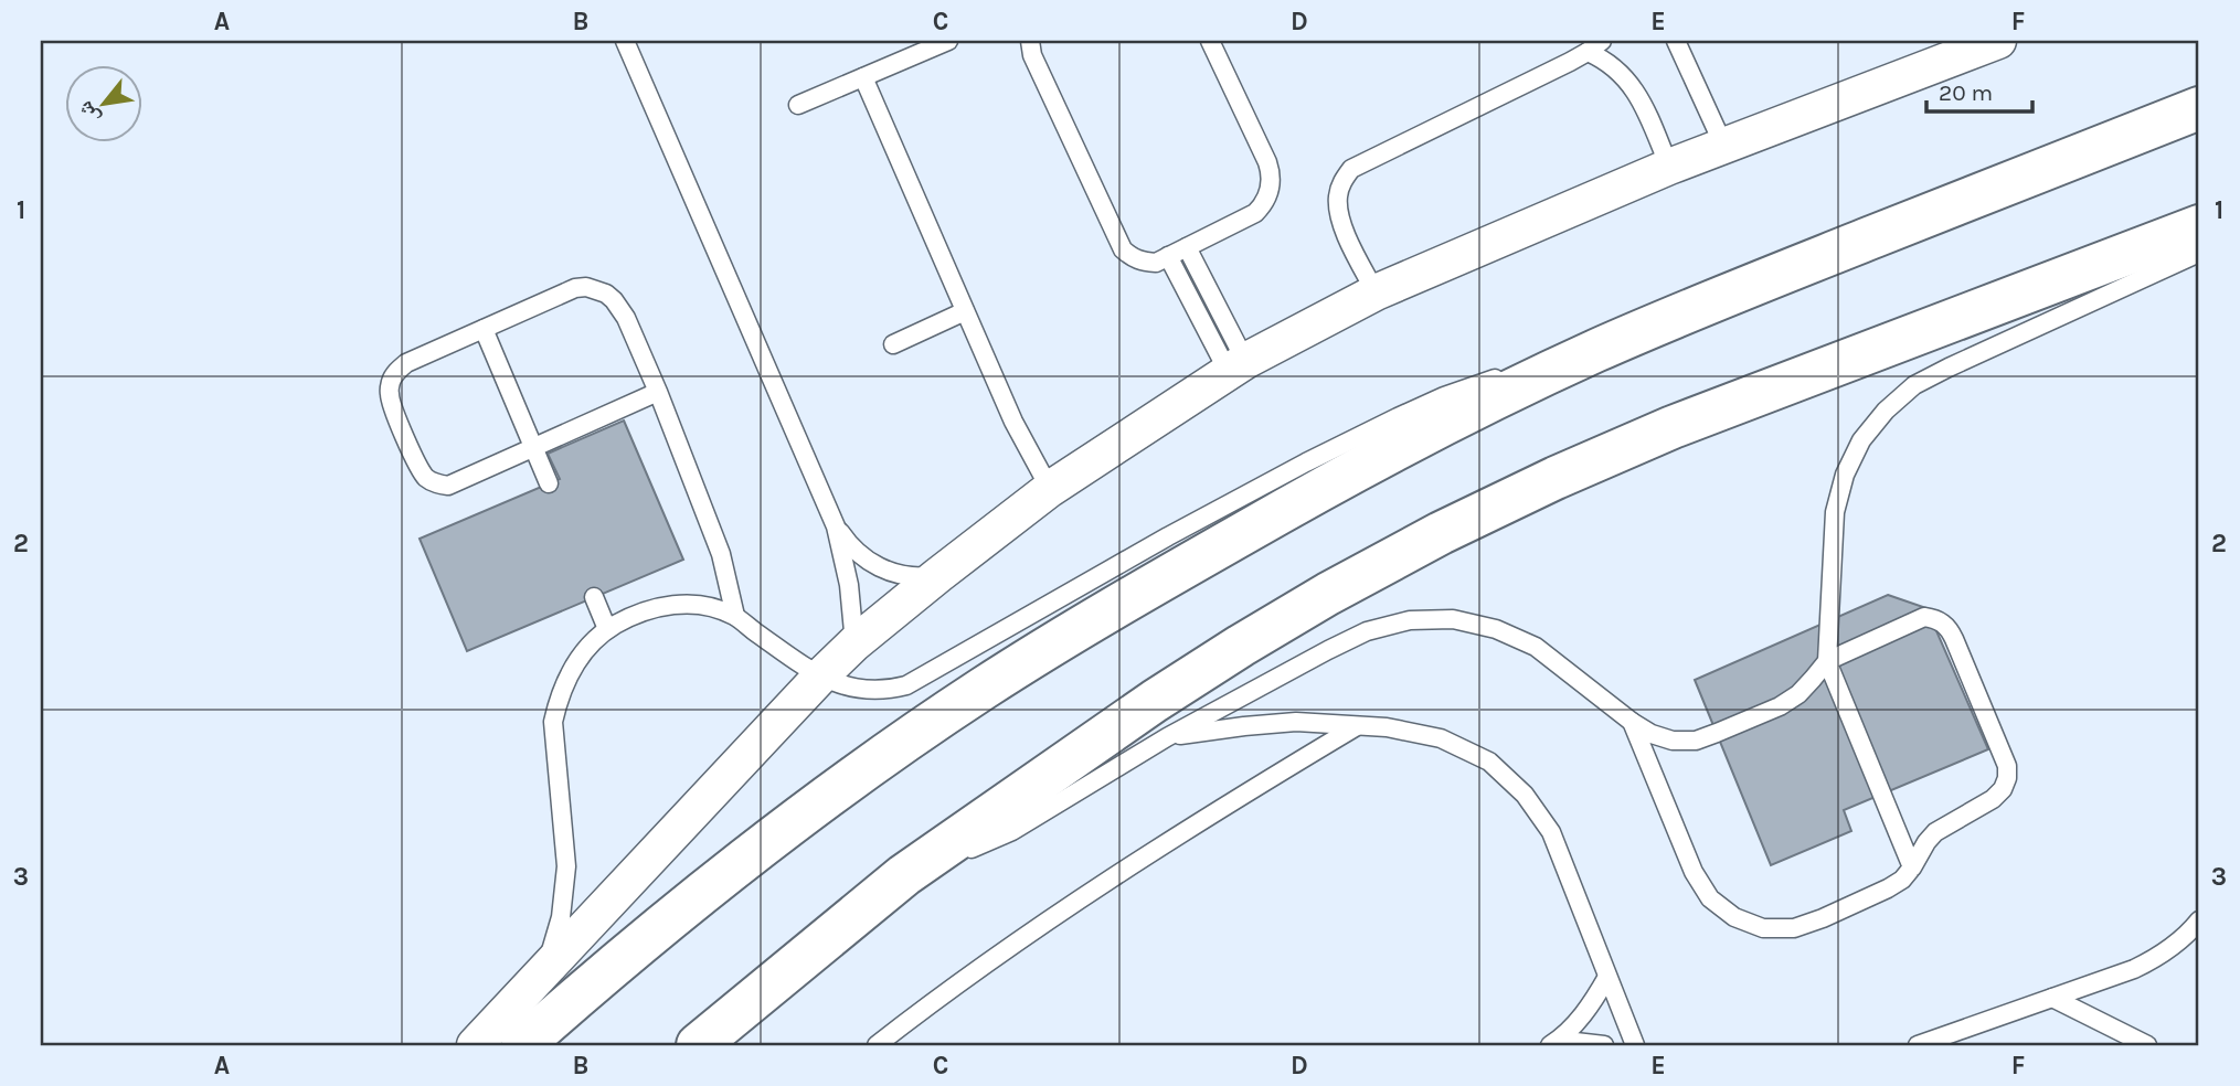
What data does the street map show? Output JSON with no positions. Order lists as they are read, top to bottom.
{
  "scale_bar": "20 m",
  "north": "bottom left",
  "grid": {
    "columns": [
      "A",
      "B",
      "C",
      "D",
      "E",
      "F"
    ],
    "rows": ["1", "2", "3"]
  }
}
